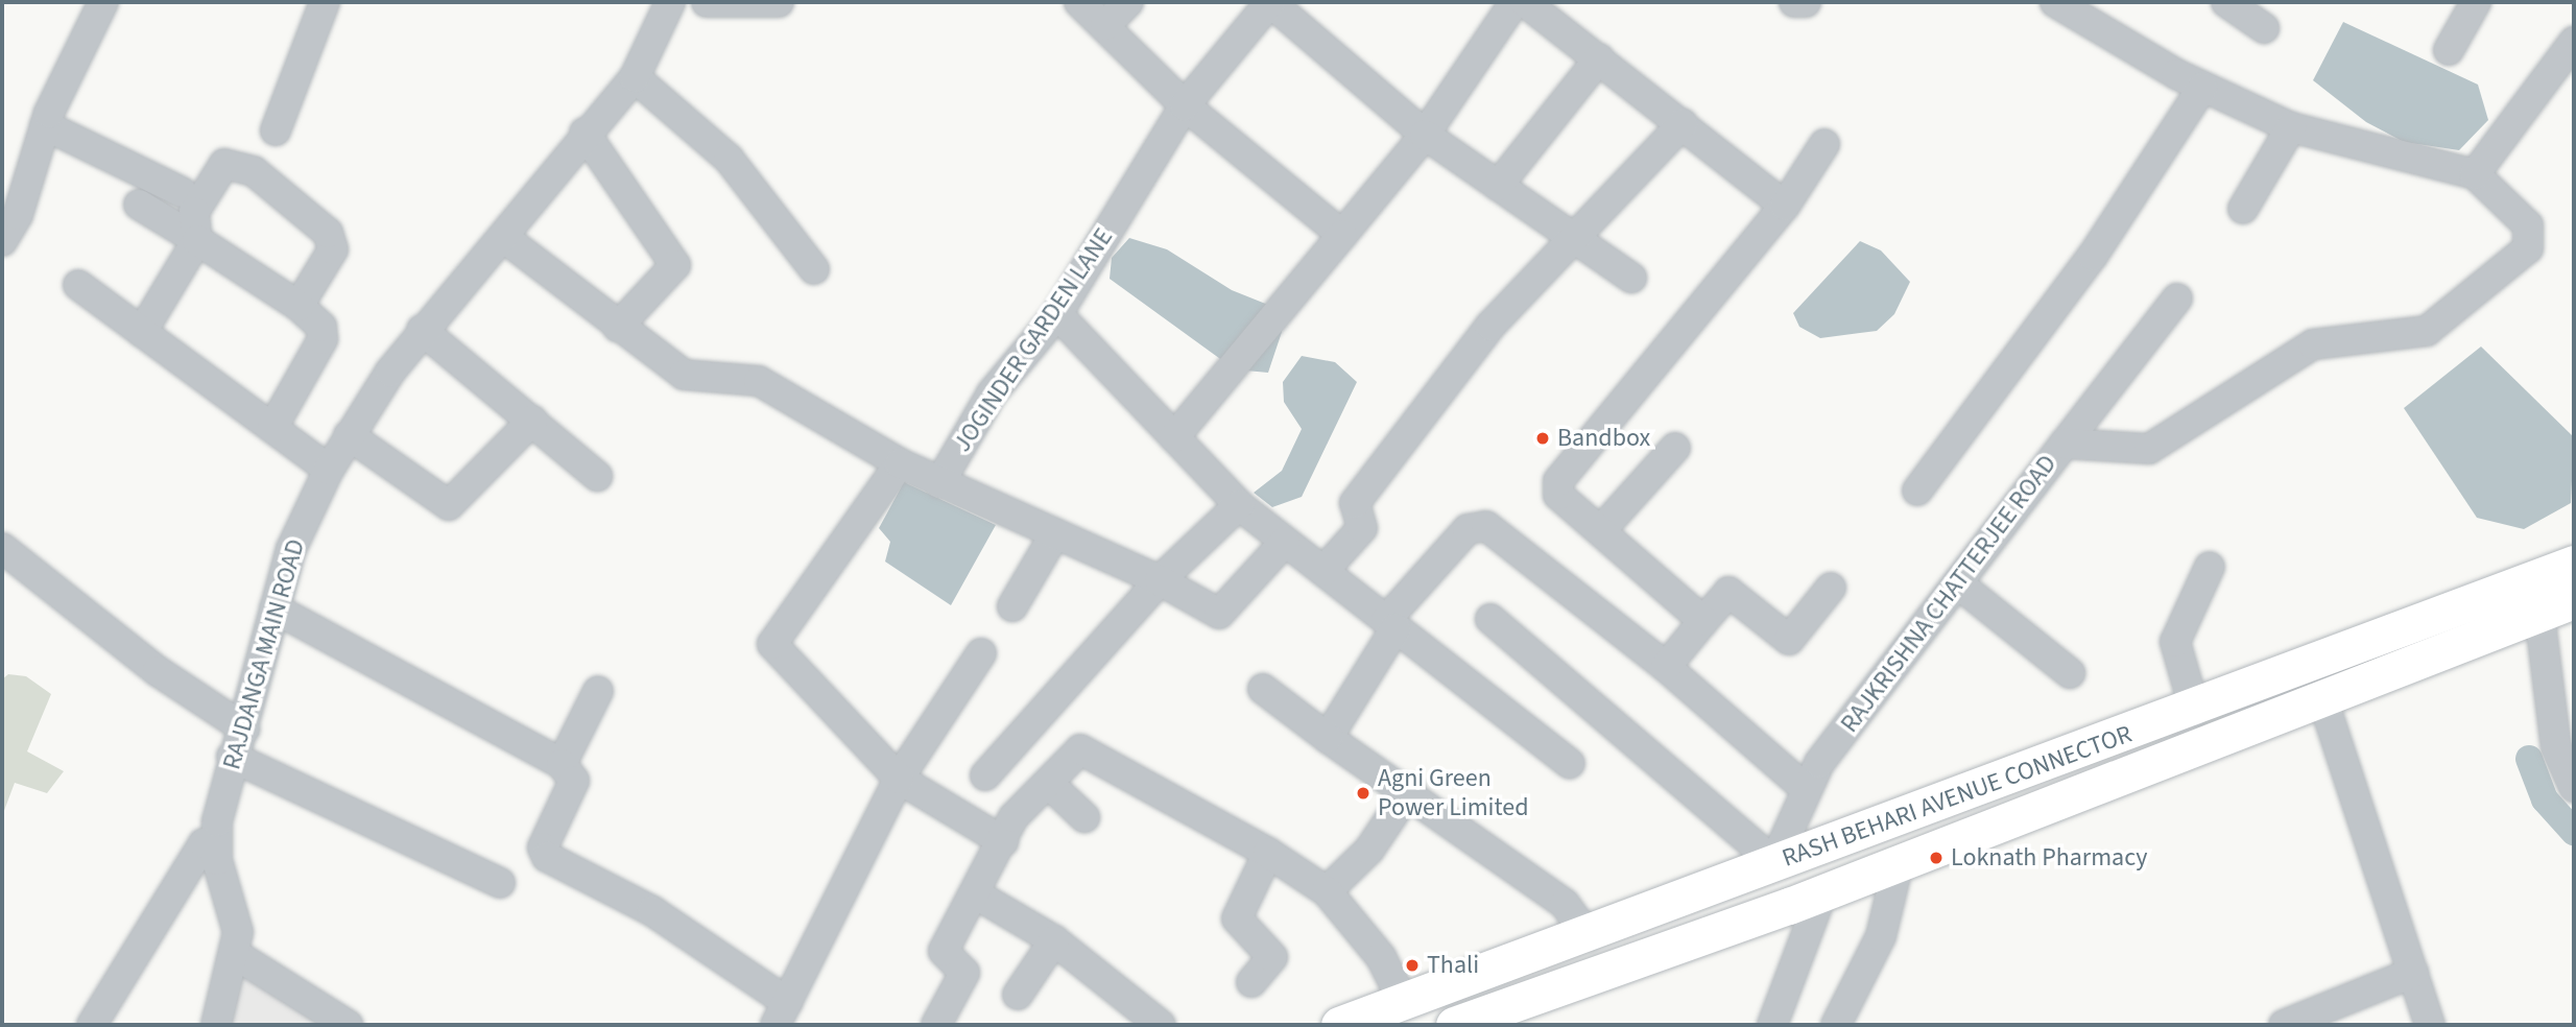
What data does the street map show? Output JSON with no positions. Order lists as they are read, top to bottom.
{
  "streets": {
    "main road": ["RASH BEHARI AVENUE CONNECTOR"],
    "street": ["JOGINDER GARDEN LANE", "RAJKRISHNA CHATTERJEE ROAD", "RAJDANGA MAIN ROAD"]
  },
  "crossings": [
    ["RAJKRISHNA CHATTERJEE ROAD", "RASH BEHARI AVENUE CONNECTOR"]
  ],
  "places": [
    "Bandbox",
    "Agni Green Power Limited",
    "Loknath Pharmacy",
    "Thali"
  ]
}
